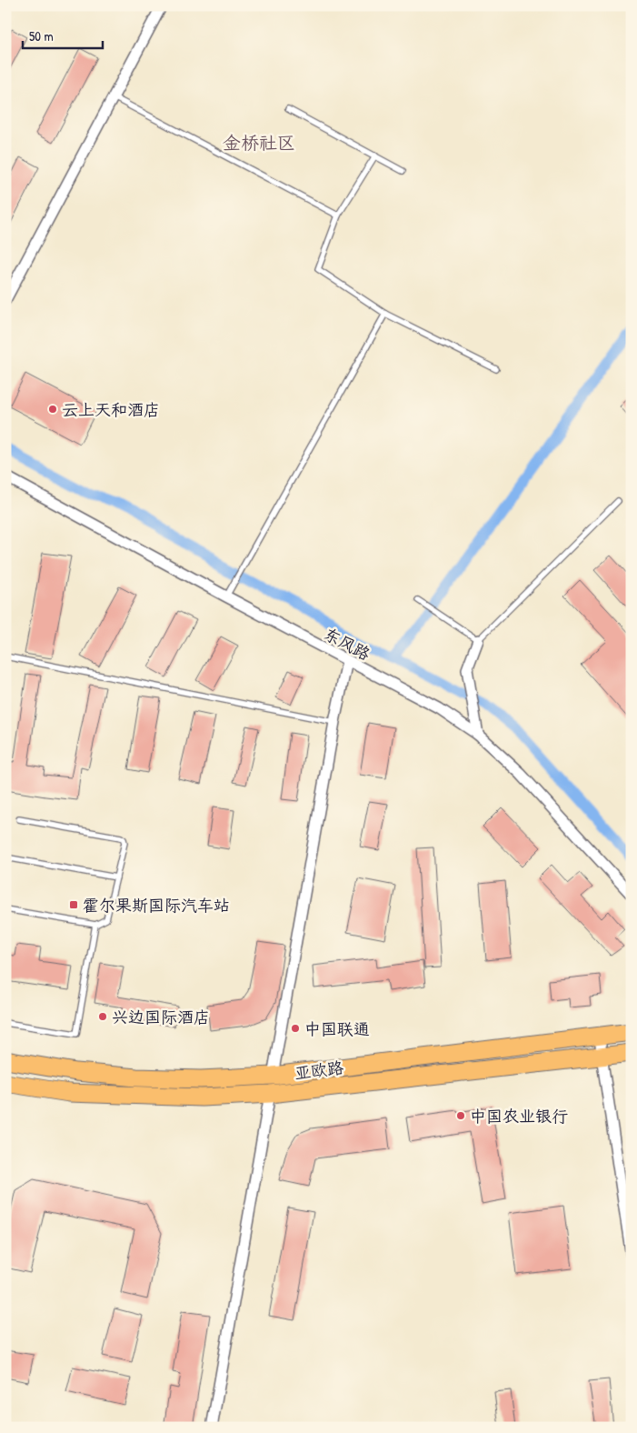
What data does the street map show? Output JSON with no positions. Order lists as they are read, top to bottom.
{
  "streets": {
    "highway": ["亚欧路"],
    "street": ["东风路"]
  },
  "districts": ["金桥社区"],
  "places": {
    "other": [
      "云上天和酒店",
      "兴边国际酒店",
      "中国联通",
      "中国农业银行"
    ],
    "transit": ["霍尔果斯国际汽车站"]
  },
  "scale_bar": "50 m"
}
